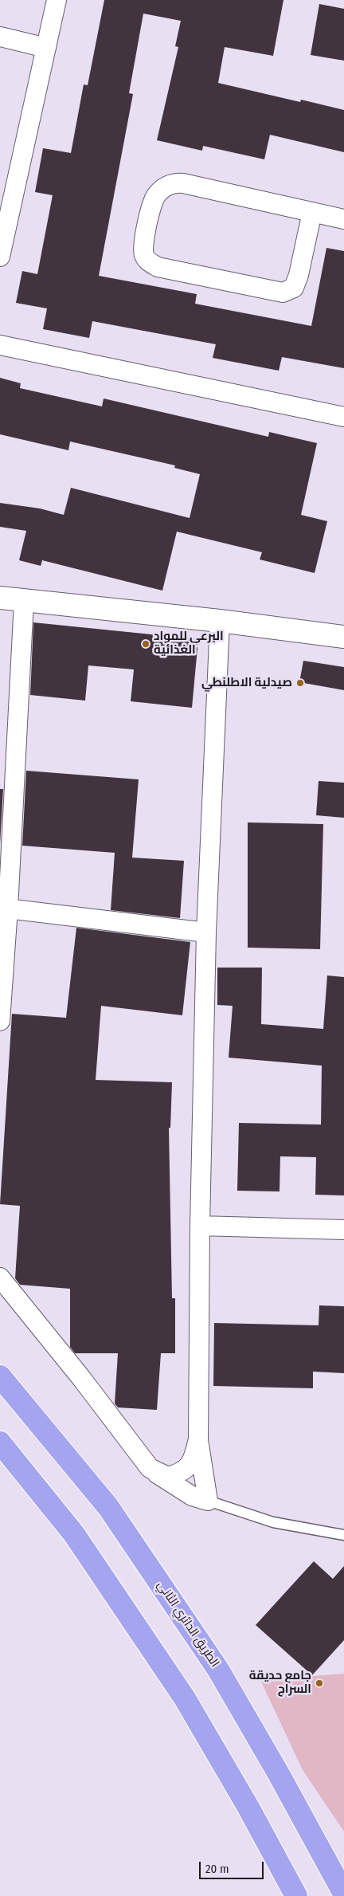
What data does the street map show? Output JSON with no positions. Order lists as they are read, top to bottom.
{
  "streets": {
    "highway": ["الطريق الدائري الثاني"]
  },
  "places": ["البرعي للمواد الغذائية", "صيدلية الاطلنطي", "جامع حديقة السراج"],
  "scale_bar": "20 m"
}
